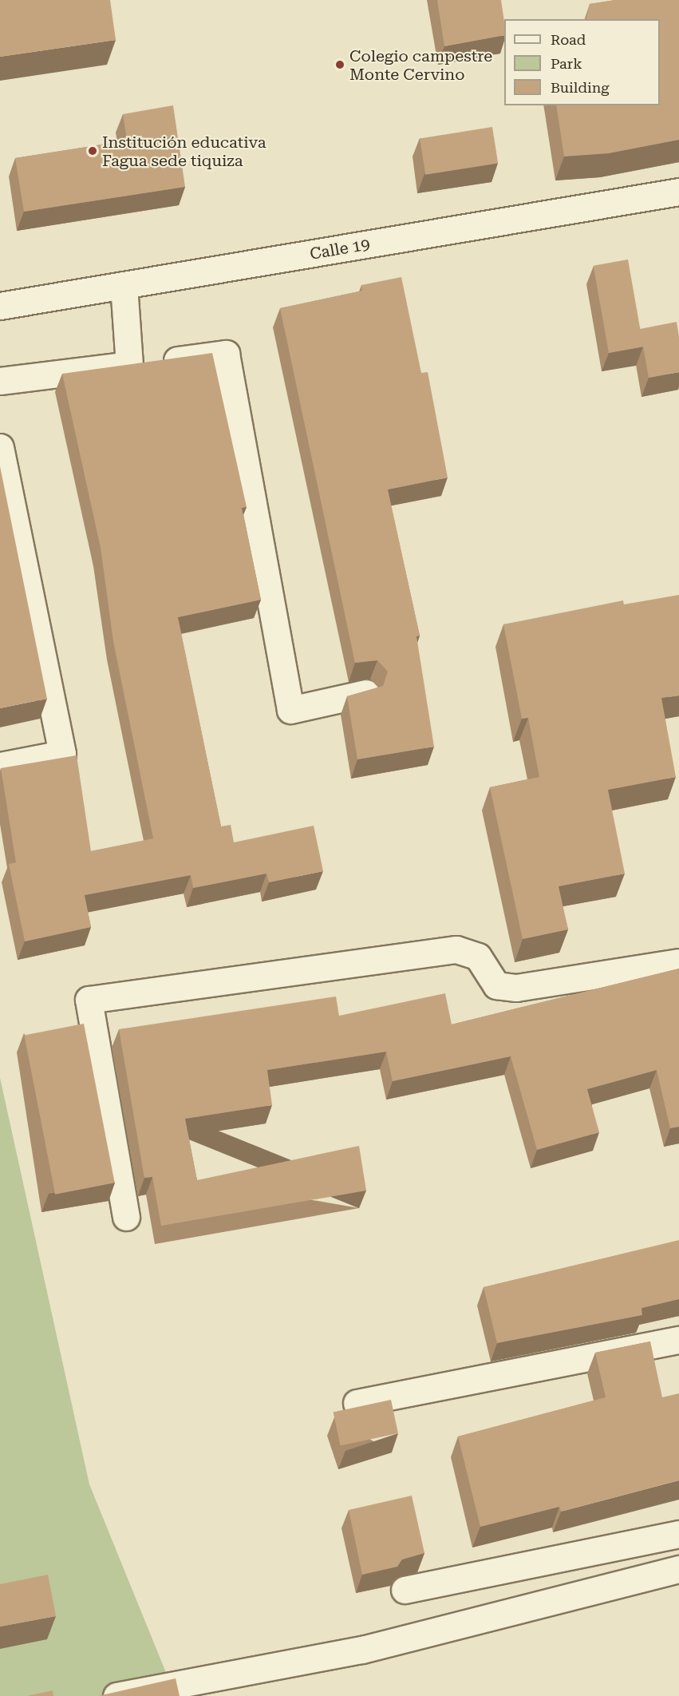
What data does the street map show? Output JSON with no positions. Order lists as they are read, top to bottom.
{
  "streets": {
    "street": ["Calle 19"]
  },
  "places": ["Colegio campestre Monte Cervino", "Institución educativa Fagua sede tiquiza"],
  "legend": ["Road", "Park", "Building"]
}
